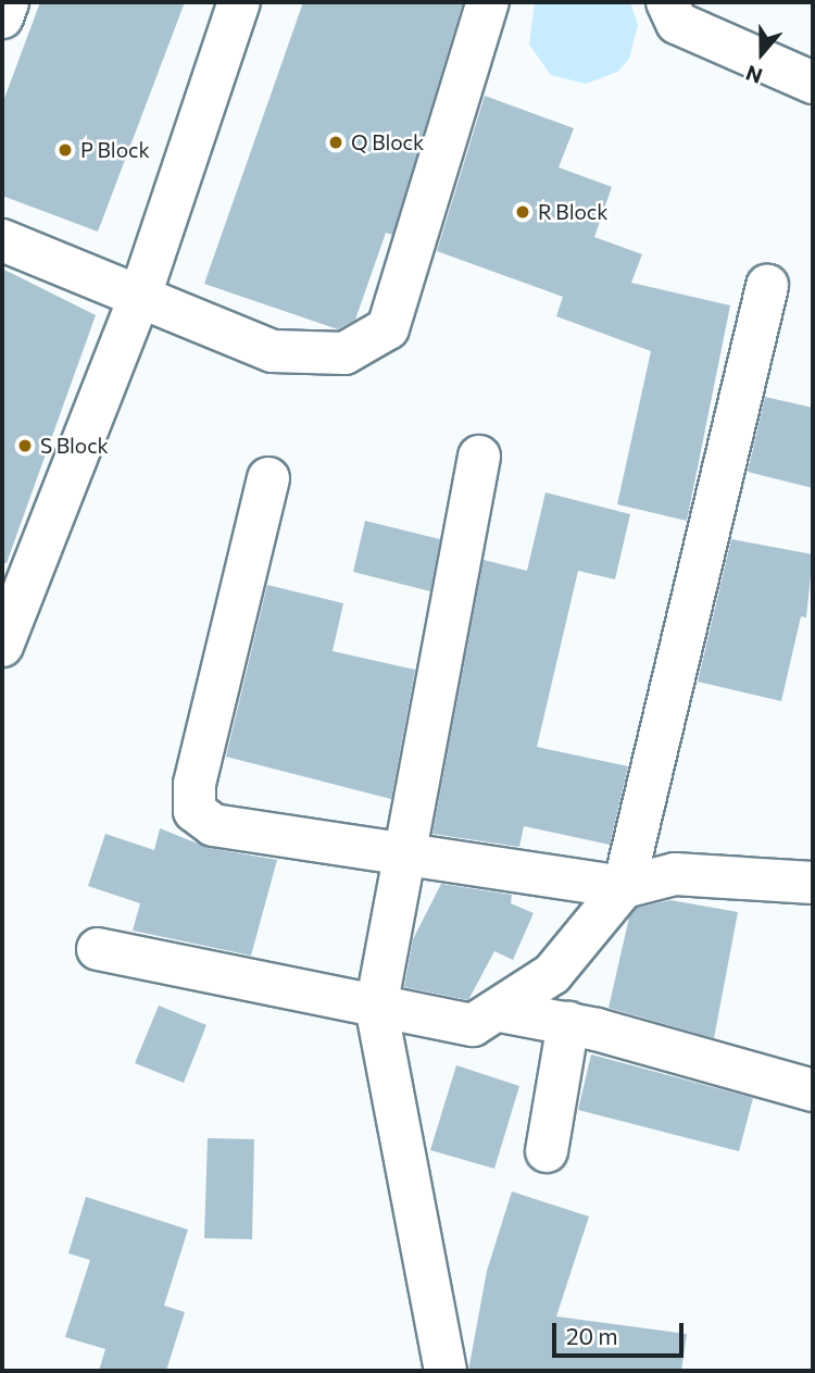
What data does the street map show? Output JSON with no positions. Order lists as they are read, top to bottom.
{
  "places": [
    "Q Block",
    "P Block",
    "R Block",
    "S Block"
  ],
  "scale_bar": "20 m",
  "north": "bottom"
}
